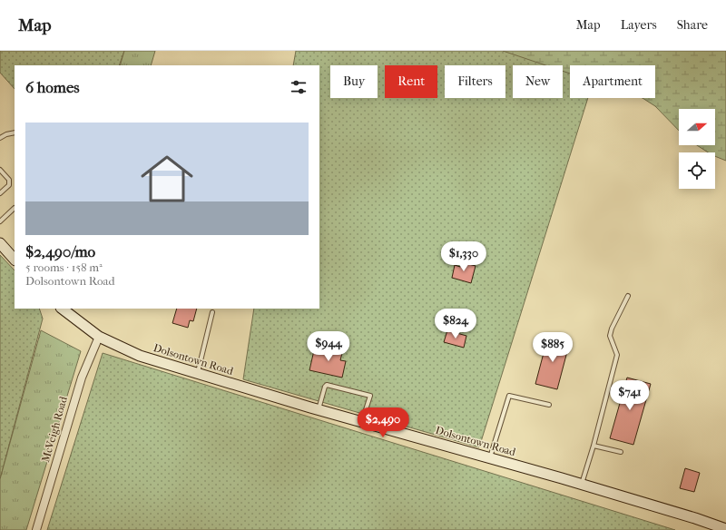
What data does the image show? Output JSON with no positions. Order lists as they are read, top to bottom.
{
  "streets": {
    "street": ["Dolsontown Road", "McVeigh Road"]
  },
  "crossings": [
    ["Dolsontown Road", "McVeigh Road"]
  ],
  "north": "right",
  "page": {
    "header": "Map",
    "nav": ["Map", "Layers", "Share"],
    "chip": [
      "Buy",
      "Rent",
      "Filters",
      "New",
      "Apartment"
    ],
    "heading": "6 homes",
    "list": [
      {
        "name": "$2,490/mo",
        "note": "5 rooms · 158 m² · Dolsontown Road"
      }
    ],
    "price": [
      "$1,330",
      "$824",
      "$944",
      "$885",
      "$741",
      "$2,490"
    ]
  }
}
